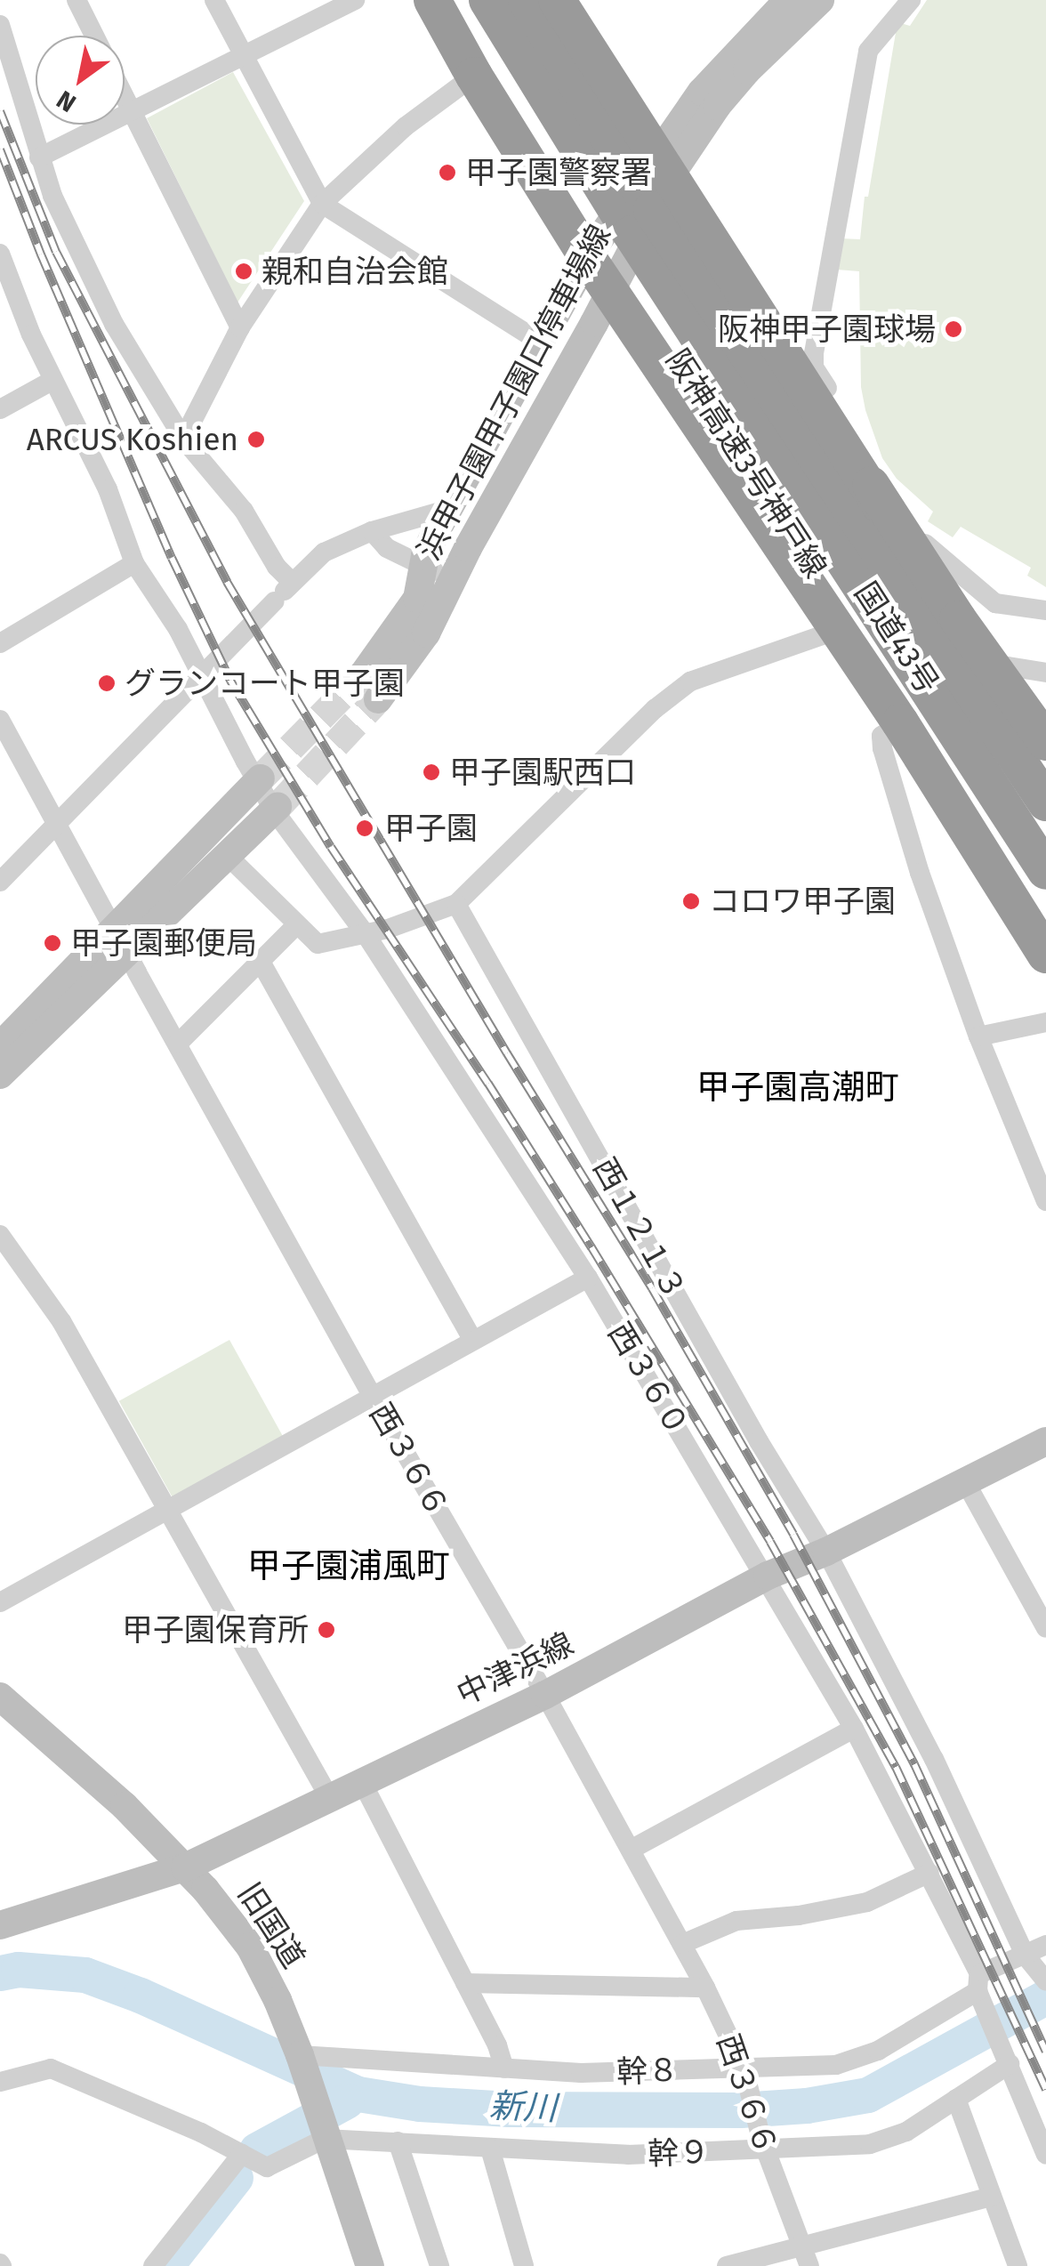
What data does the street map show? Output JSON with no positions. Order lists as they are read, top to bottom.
{
  "streets": {
    "highway": ["阪神高速3号神戸線", "国道43号"],
    "main road": ["浜甲子園甲子園口停車場線", "中津浜線", "旧国道"],
    "street": [
      "西１２１３",
      "西３６０",
      "西３６６",
      "幹８",
      "幹９"
    ]
  },
  "crossings": [
    ["西１２１３", "中津浜線"],
    ["西１２１３", "幹８"],
    ["西３６０", "中津浜線"],
    ["西３６０", "幹８"],
    ["西３６０", "幹９"],
    ["西３６６", "中津浜線"],
    ["西３６６", "幹８"],
    ["西３６６", "幹９"],
    ["中津浜線", "旧国道"],
    ["旧国道", "幹８"],
    ["旧国道", "幹９"],
    ["幹８", "幹９"]
  ],
  "districts": ["甲子園高潮町", "甲子園浦風町"],
  "water": ["新川"],
  "places": [
    "甲子園警察署",
    "親和自治会館",
    "阪神甲子園球場",
    "ARCUS Koshien",
    "グランコート甲子園",
    "甲子園駅西口",
    "甲子園",
    "コロワ甲子園",
    "甲子園郵便局",
    "甲子園保育所"
  ],
  "north": "bottom left"
}
